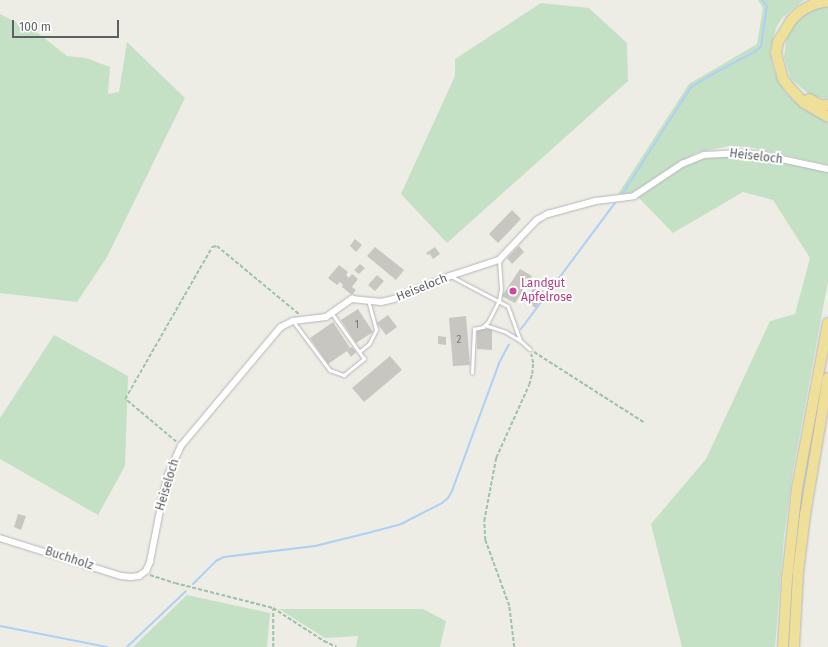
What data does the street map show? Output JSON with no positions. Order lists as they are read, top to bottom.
{
  "streets": {
    "street": ["Heiseloch", "Buchholz"]
  },
  "crossings": [
    ["Heiseloch", "Buchholz"]
  ],
  "places": ["Landgut Apfelrose"],
  "house_numbers": ["1", "2"],
  "scale_bar": "100 m"
}
